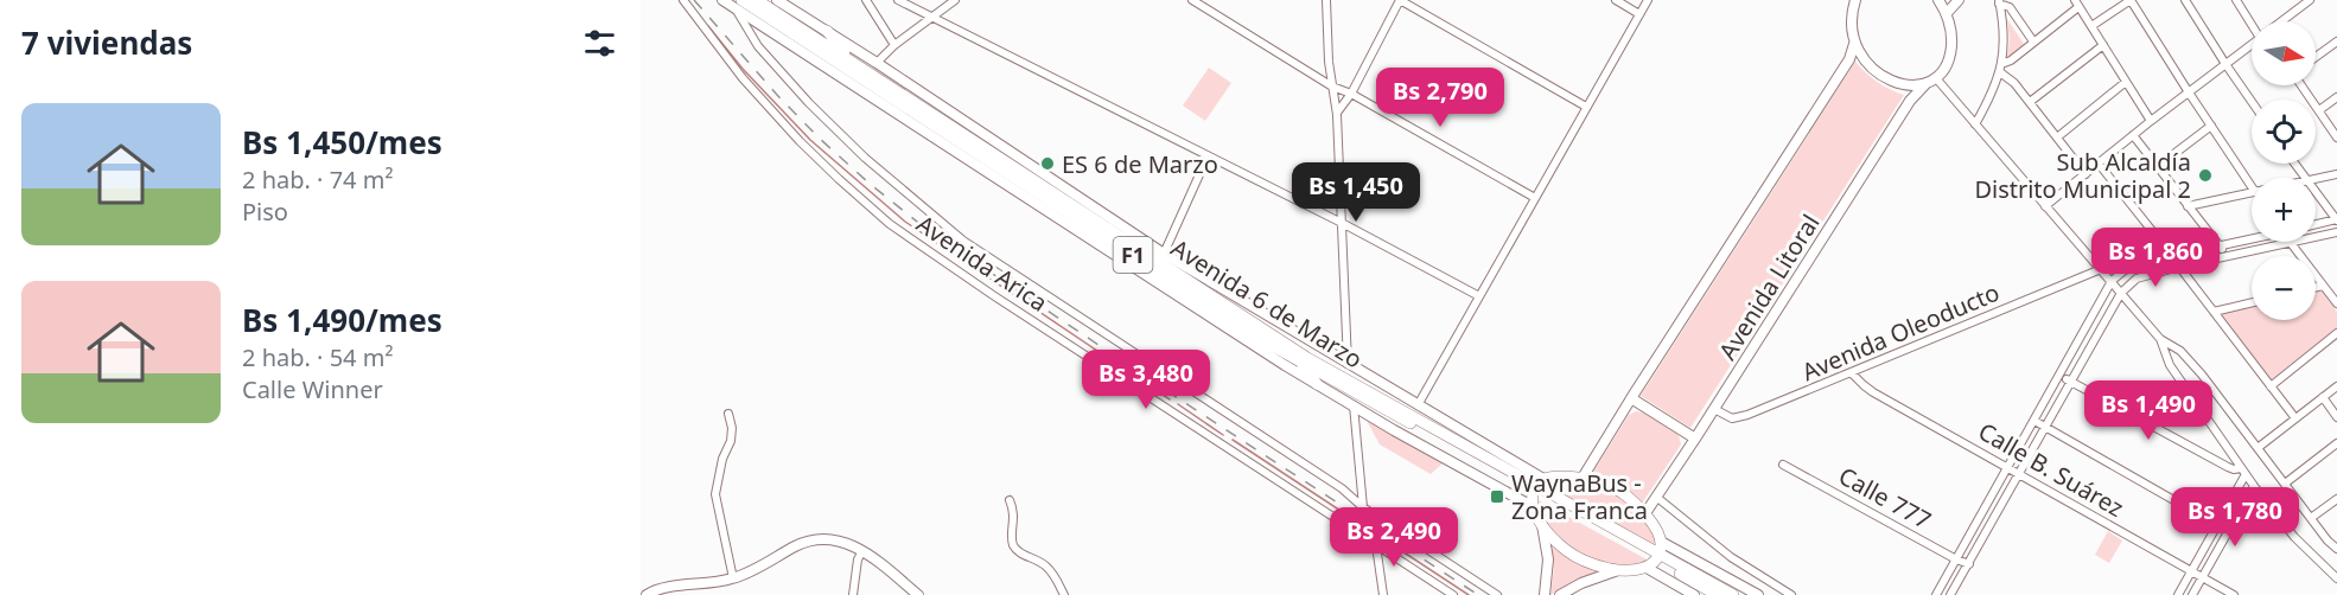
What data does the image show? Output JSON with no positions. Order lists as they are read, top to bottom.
{
  "streets": {
    "highway": ["F1", "Avenida 6 de Marzo"],
    "main road": ["Avenida Litoral"],
    "street": [
      "Avenida Arica",
      "Avenida Oleoducto",
      "Calle B. Suárez",
      "Calle 777"
    ]
  },
  "crossings": [
    ["Avenida Arica", "Avenida 6 de Marzo"],
    ["Avenida Litoral", "Avenida Oleoducto"],
    ["Avenida Oleoducto", "Calle B. Suárez"]
  ],
  "places": {
    "other": ["ES 6 de Marzo", "Sub Alcaldía Distrito Municipal 2"],
    "transit": ["WaynaBus - Zona Franca"]
  },
  "north": "right",
  "page": {
    "heading": "7 viviendas",
    "map_buttons": ["+", "−"],
    "price": [
      "Bs 2,790",
      "Bs 1,450",
      "Bs 1,860",
      "Bs 3,480",
      "Bs 1,490",
      "Bs 1,780",
      "Bs 2,490"
    ],
    "list": [
      {
        "name": "Bs 1,450/mes",
        "note": "2 hab. · 74 m² · Piso"
      },
      {
        "name": "Bs 1,490/mes",
        "note": "2 hab. · 54 m² · Calle Winner"
      }
    ]
  }
}
